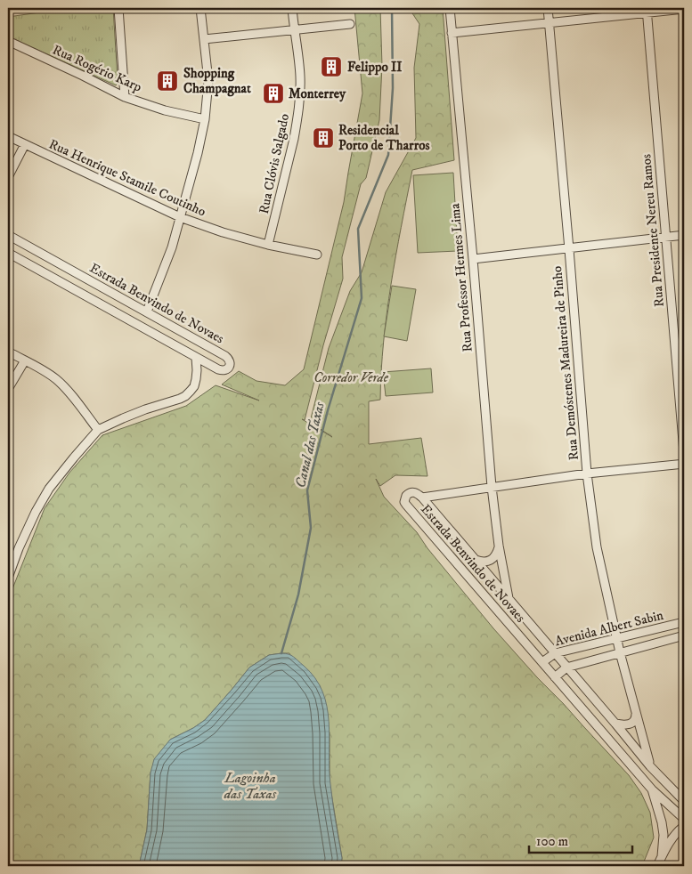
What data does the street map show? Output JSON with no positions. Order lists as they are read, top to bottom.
{
  "streets": {
    "street": [
      "Rua Rogério Karp",
      "Rua Clóvis Salgado",
      "Rua Henrique Stamile Coutinho",
      "Rua Presidente Nereu Ramos",
      "Rua Professor Hermes Lima",
      "Estrada Benvindo de Novaes",
      "Rua Demóstenes Madureira de Pinho",
      "Avenida Albert Sabin"
    ]
  },
  "crossings": [
    ["Rua Clóvis Salgado", "Rua Henrique Stamile Coutinho"],
    ["Rua Professor Hermes Lima", "Estrada Benvindo de Novaes"],
    ["Estrada Benvindo de Novaes", "Rua Demóstenes Madureira de Pinho"],
    ["Estrada Benvindo de Novaes", "Avenida Albert Sabin"],
    ["Rua Demóstenes Madureira de Pinho", "Avenida Albert Sabin"]
  ],
  "water": ["Canal das Taxas", "Lagoinha das Taxas"],
  "parks": ["Corredor Verde"],
  "places": {
    "building": [
      "Felippo II",
      "Shopping Champagnat",
      "Monterrey",
      "Residencial Porto de Tharros"
    ]
  },
  "scale_bar": "100 m"
}
